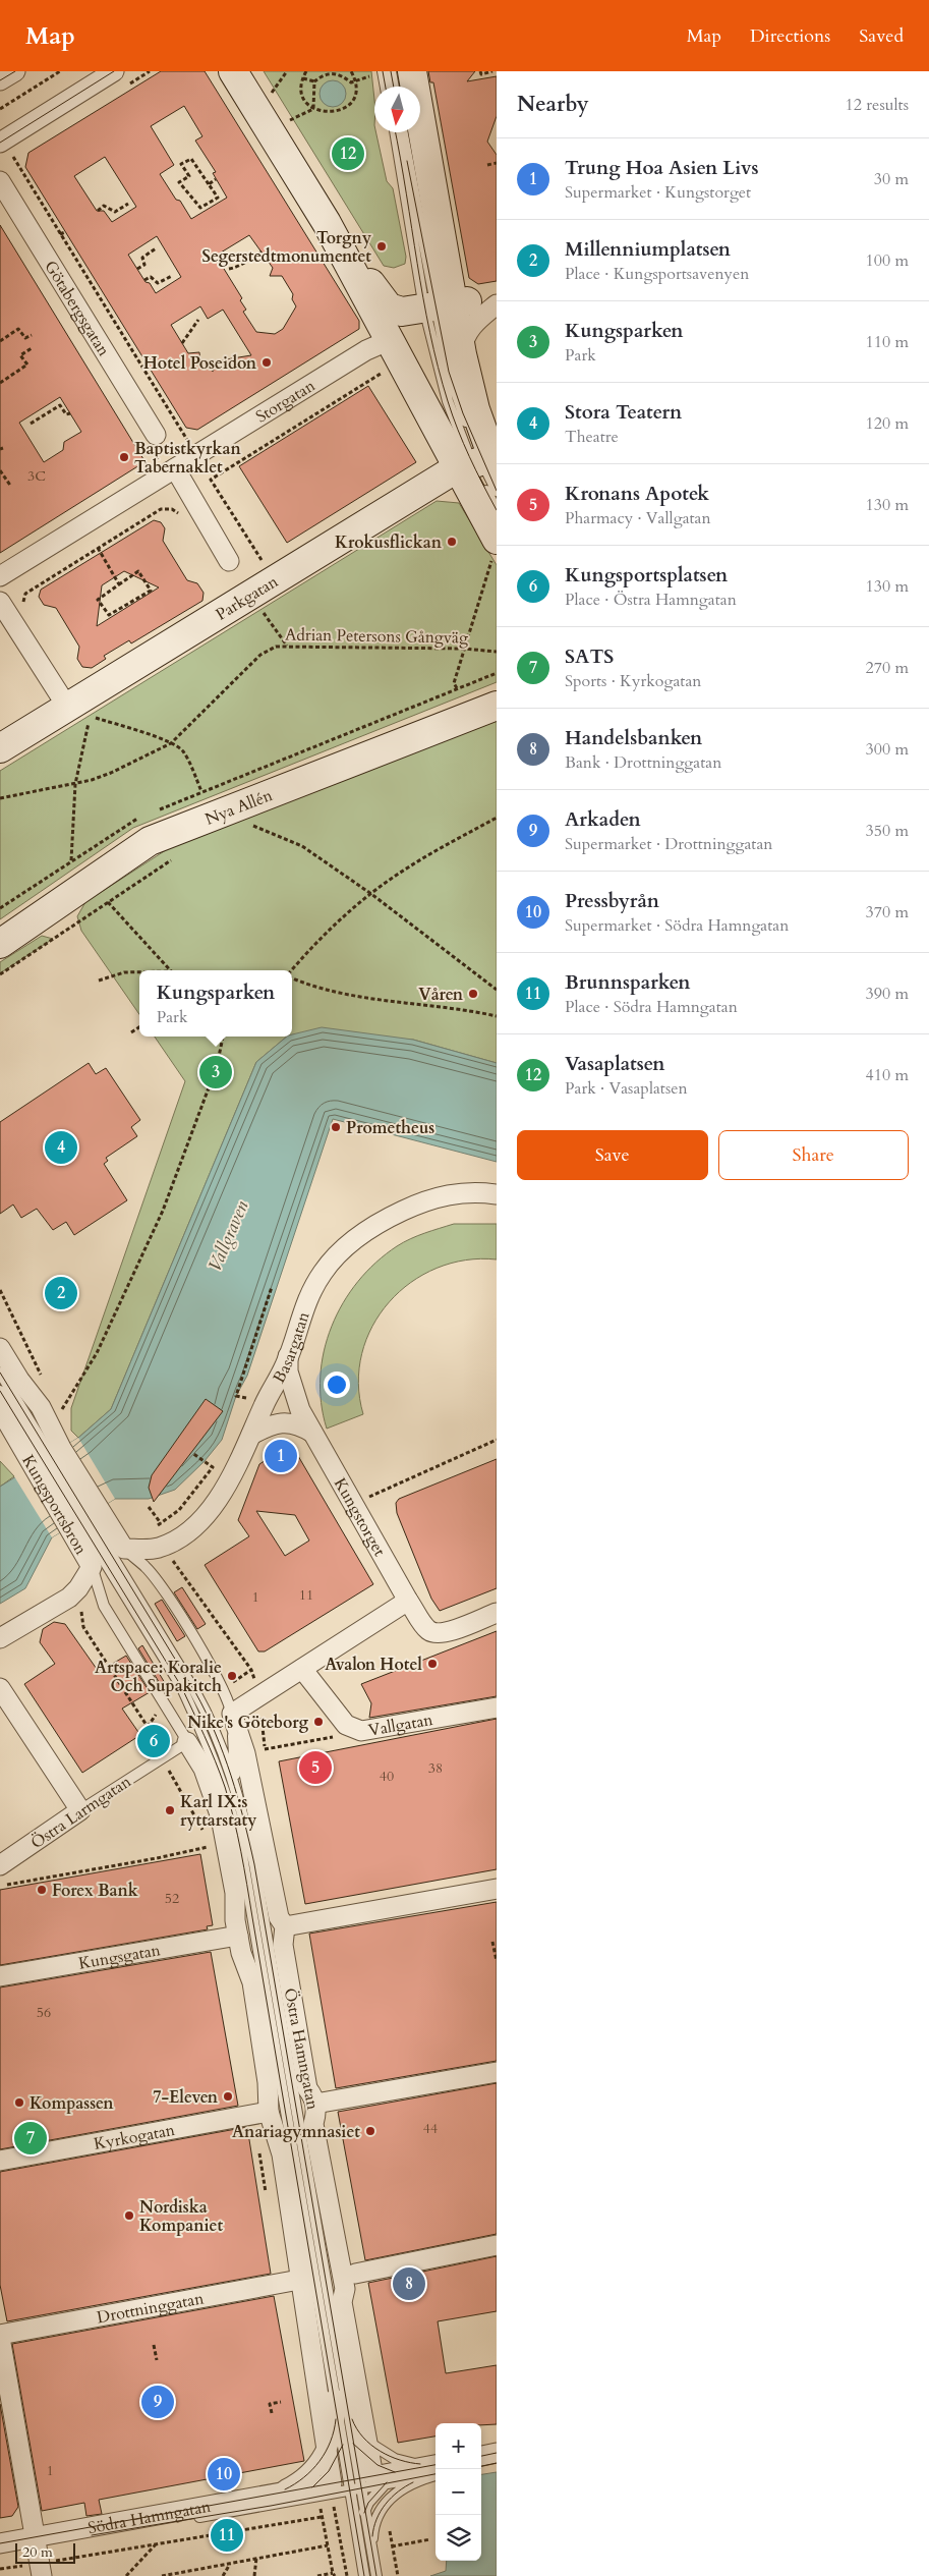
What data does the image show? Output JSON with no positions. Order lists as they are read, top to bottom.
{
  "streets": {
    "main road": ["Parkgatan", "Nya Allén"],
    "street": [
      "Götabergsgatan",
      "Storgatan",
      "Basargatan",
      "Kungsportsbron",
      "Kungstorget",
      "Vallgatan",
      "Östra Larmgatan",
      "Kungsgatan",
      "Östra Hamngatan",
      "Kyrkogatan",
      "Drottninggatan",
      "Södra Hamngatan"
    ],
    "path": ["Adrian Petersons Gångväg"]
  },
  "crossings": [
    ["Basargatan", "Kungsportsbron"],
    ["Basargatan", "Kungstorget"],
    ["Östra Larmgatan", "Östra Hamngatan"],
    ["Östra Hamngatan", "Södra Hamngatan"]
  ],
  "water": ["Vallgraven"],
  "places": [
    "Torgny Segerstedtmonumentet",
    "Hotel Poseidon",
    "Baptistkyrkan Tabernaklet",
    "Krokusflickan",
    "Våren",
    "Prometheus",
    "Avalon Hotel",
    "Artspace: Koralie Och Supakitch",
    "Nike's Göteborg",
    "Karl IX:s ryttarstaty",
    "Forex Bank",
    "7-Eleven",
    "Kompassen",
    "Anariagymnasiet",
    "Nordiska Kompaniet"
  ],
  "house_numbers": [
    "3C",
    "11",
    "1",
    "38",
    "40",
    "52",
    "56",
    "44",
    "1"
  ],
  "scale_bar": "20 m",
  "north": "bottom",
  "page": {
    "header": "Map",
    "nav": ["Map", "Directions", "Saved"],
    "heading": ["Nearby", "12 results"],
    "pins": [
      "12",
      "3",
      "4",
      "2",
      "1",
      "6",
      "5",
      "7",
      "8",
      "9",
      "10",
      "11"
    ],
    "list": [
      {
        "mark": "1",
        "name": "Trung Hoa Asien Livs",
        "note": "Supermarket · Kungstorget",
        "value": "30 m"
      },
      {
        "mark": "2",
        "name": "Millenniumplatsen",
        "note": "Place · Kungsportsavenyen",
        "value": "100 m"
      },
      {
        "mark": "3",
        "name": "Kungsparken",
        "note": "Park",
        "value": "110 m"
      },
      {
        "mark": "4",
        "name": "Stora Teatern",
        "note": "Theatre",
        "value": "120 m"
      },
      {
        "mark": "5",
        "name": "Kronans Apotek",
        "note": "Pharmacy · Vallgatan",
        "value": "130 m"
      },
      {
        "mark": "6",
        "name": "Kungsportsplatsen",
        "note": "Place · Östra Hamngatan",
        "value": "130 m"
      },
      {
        "mark": "7",
        "name": "SATS",
        "note": "Sports · Kyrkogatan",
        "value": "270 m"
      },
      {
        "mark": "8",
        "name": "Handelsbanken",
        "note": "Bank · Drottninggatan",
        "value": "300 m"
      },
      {
        "mark": "9",
        "name": "Arkaden",
        "note": "Supermarket · Drottninggatan",
        "value": "350 m"
      },
      {
        "mark": "10",
        "name": "Pressbyrån",
        "note": "Supermarket · Södra Hamngatan",
        "value": "370 m"
      },
      {
        "mark": "11",
        "name": "Brunnsparken",
        "note": "Place · Södra Hamngatan",
        "value": "390 m"
      },
      {
        "mark": "12",
        "name": "Vasaplatsen",
        "note": "Park · Vasaplatsen",
        "value": "410 m"
      }
    ],
    "popup": ["Kungsparken", "Park"],
    "buttons": ["Save", "Share"],
    "map_buttons": ["+", "−"],
    "scale": "20 m"
  }
}
